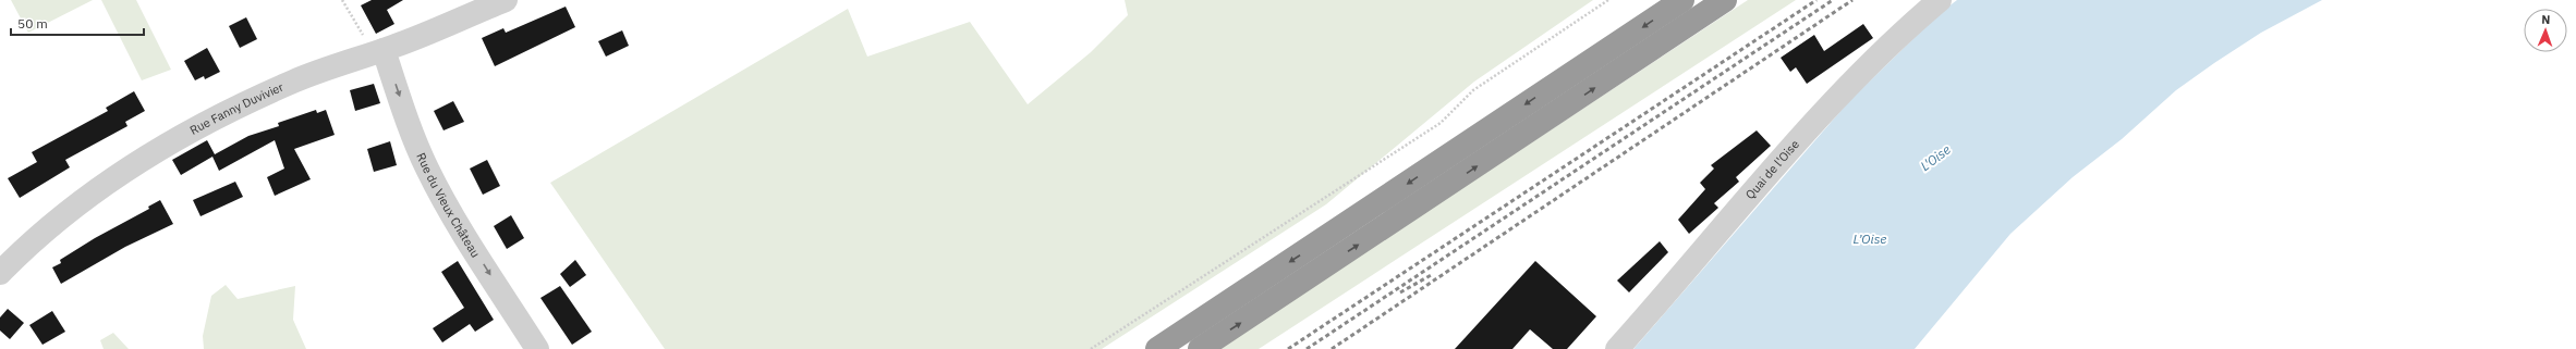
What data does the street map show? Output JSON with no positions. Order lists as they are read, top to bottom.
{
  "streets": {
    "street": ["Rue Fanny Duvivier", "Quai de l'Oise", "Rue du Vieux Château"]
  },
  "crossings": [
    ["Rue Fanny Duvivier", "Rue du Vieux Château"]
  ],
  "one_way": ["Rue du Vieux Château"],
  "water": ["L'Oise", "L’Oise"],
  "scale_bar": "50 m",
  "north": "top"
}
